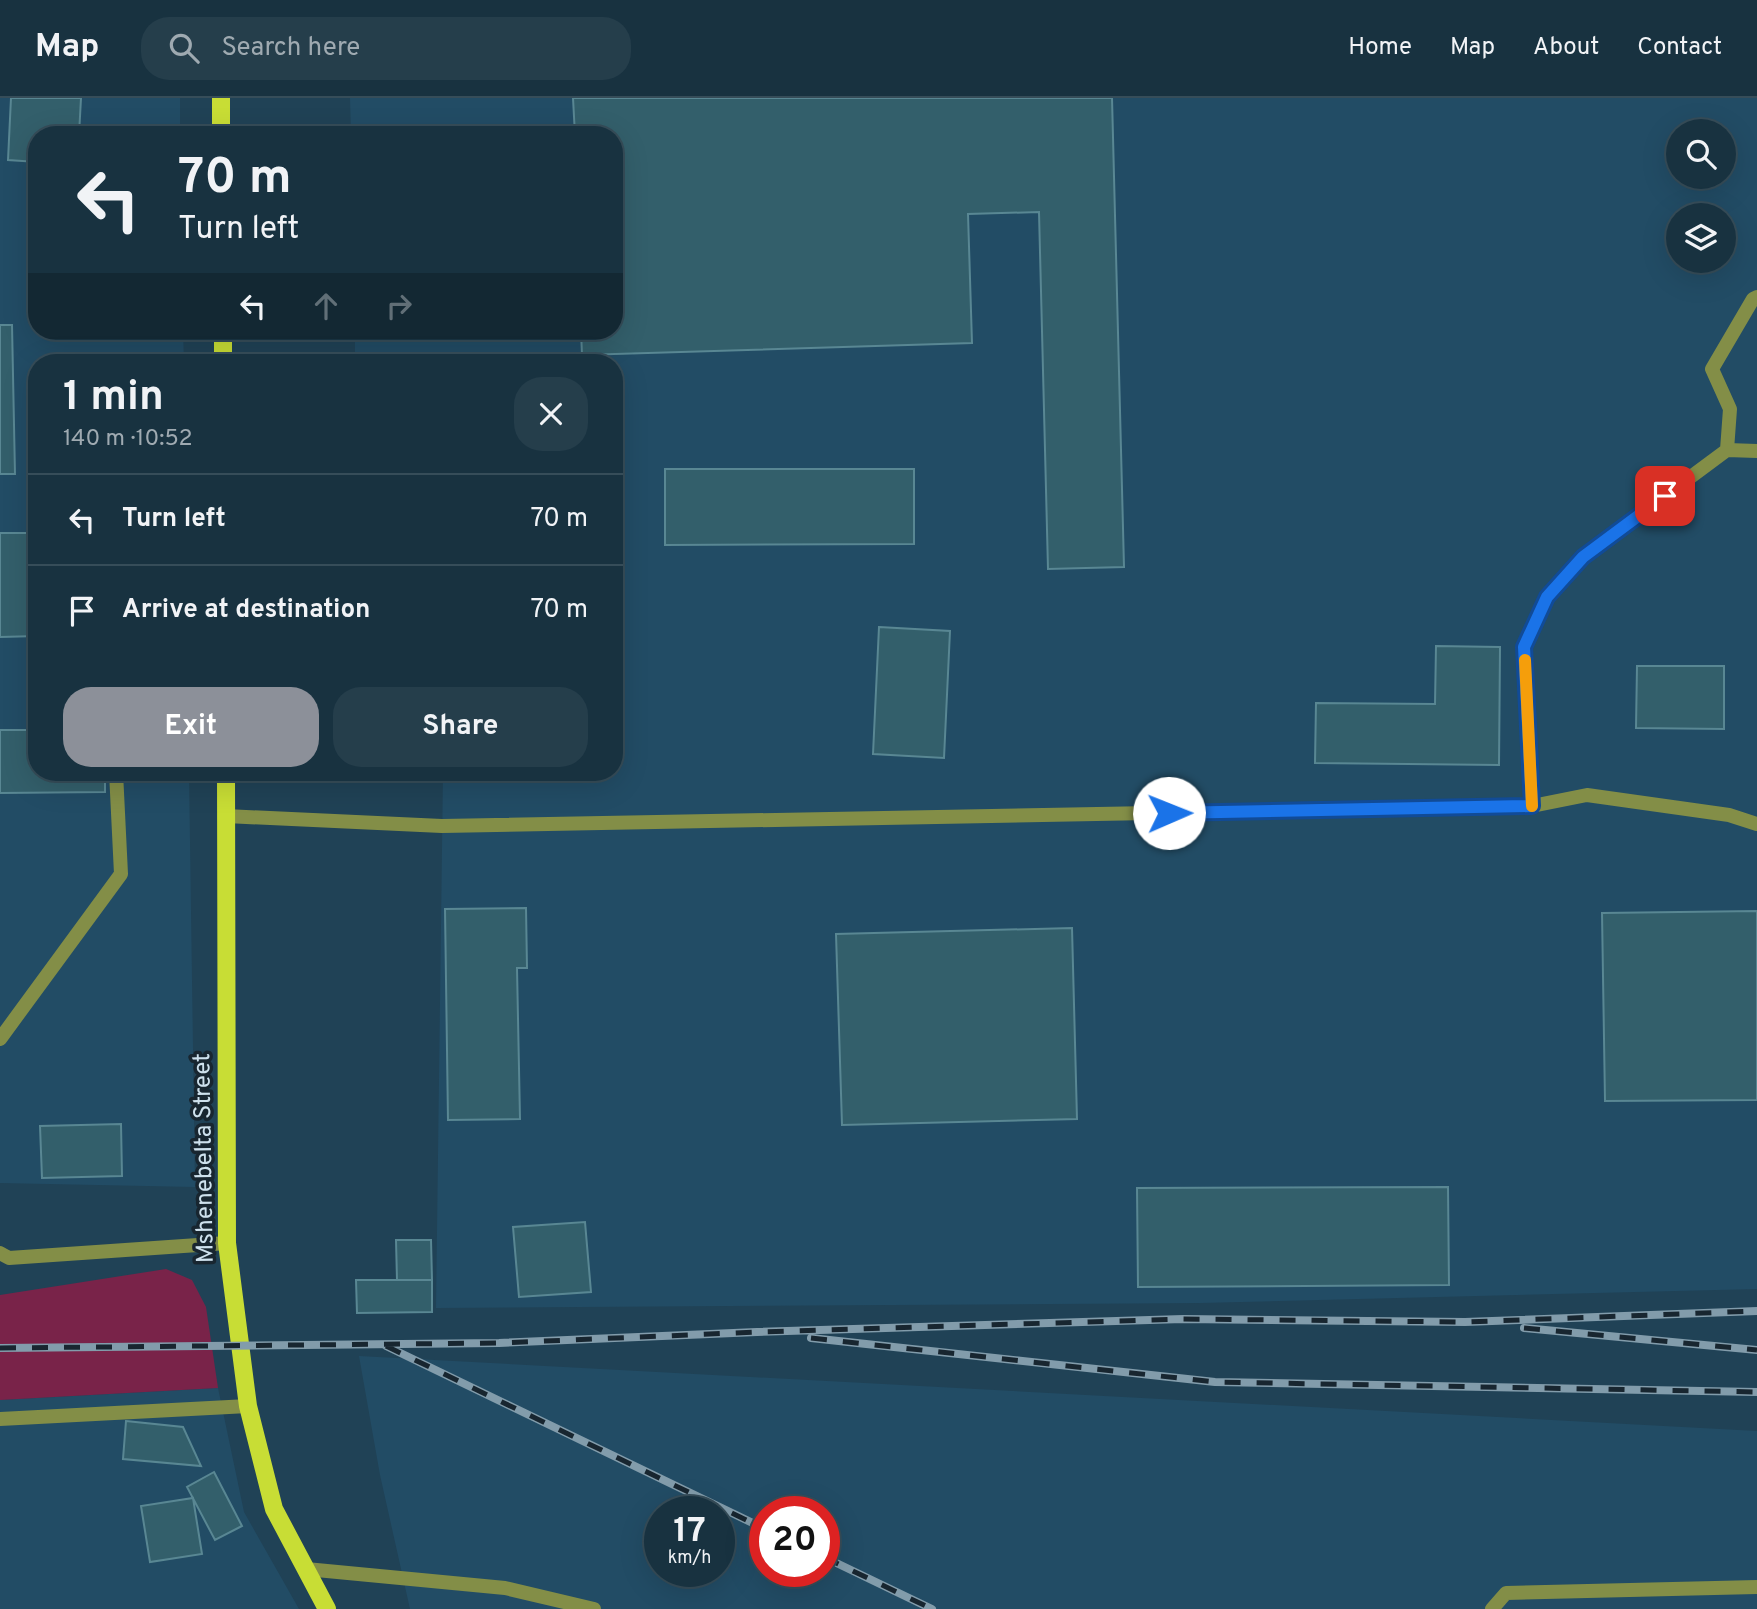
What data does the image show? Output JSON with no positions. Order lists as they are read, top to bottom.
{
  "streets": {
    "main road": ["Mshenebelta Street"]
  },
  "page": {
    "header": "Map",
    "search": "Search here",
    "nav": [
      "Home",
      "Map",
      "About",
      "Contact"
    ],
    "turn": ["70 m", "Turn left"],
    "heading": ["1 min", "140 m · 10:52"],
    "list": [
      {
        "name": "Turn left",
        "value": "70 m"
      },
      {
        "name": "Arrive at destination",
        "value": "70 m"
      }
    ],
    "buttons": ["Exit", "Share"],
    "speed": "17 km/h",
    "limit": "20"
  }
}
